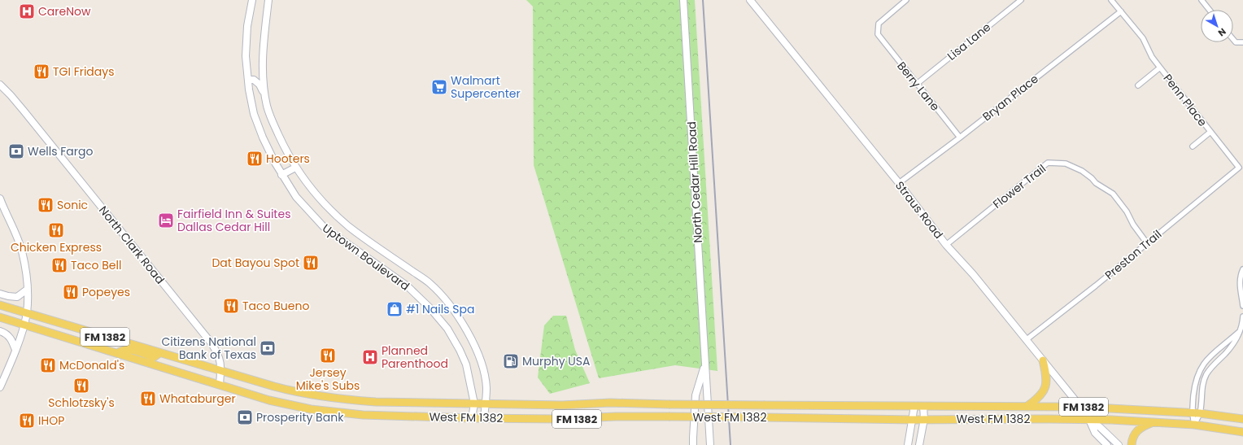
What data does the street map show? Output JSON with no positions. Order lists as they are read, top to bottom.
{
  "streets": {
    "main road": ["FM 1382", "West FM 1382"],
    "street": [
      "Lisa Lane",
      "Berry Lane",
      "Bryan Place",
      "Penn Place",
      "North Cedar Hill Road",
      "Flower Trail",
      "Straus Road",
      "North Clark Road",
      "Preston Trail",
      "Uptown Boulevard"
    ]
  },
  "crossings": [
    ["Lisa Lane", "Berry Lane"],
    ["Berry Lane", "Bryan Place"],
    ["Bryan Place", "Penn Place"],
    ["Bryan Place", "Straus Road"],
    ["Penn Place", "Preston Trail"],
    ["Flower Trail", "Straus Road"],
    ["Flower Trail", "Preston Trail"],
    ["Straus Road", "Preston Trail"],
    ["Straus Road", "West FM 1382"],
    ["North Clark Road", "FM 1382"],
    ["North Clark Road", "West FM 1382"],
    ["Uptown Boulevard", "West FM 1382"],
    ["FM 1382", "West FM 1382"]
  ],
  "places": {
    "hospital": ["CareNow", "Planned Parenthood"],
    "restaurant": [
      "TGI Fridays",
      "Hooters",
      "Sonic",
      "Chicken Express",
      "Dat Bayou Spot",
      "Taco Bell",
      "Popeyes",
      "Taco Bueno",
      "Jersey Mike's Subs",
      "McDonald's",
      "Schlotzsky's",
      "Whataburger",
      "IHOP"
    ],
    "supermarket": ["Walmart Supercenter"],
    "bank": ["Wells Fargo", "Citizens National Bank of Texas", "Prosperity Bank"],
    "hotel": ["Fairfield Inn & Suites Dallas Cedar Hill"],
    "shop": ["#1 Nails Spa"],
    "fuel station": ["Murphy USA"]
  },
  "north": "bottom right"
}
